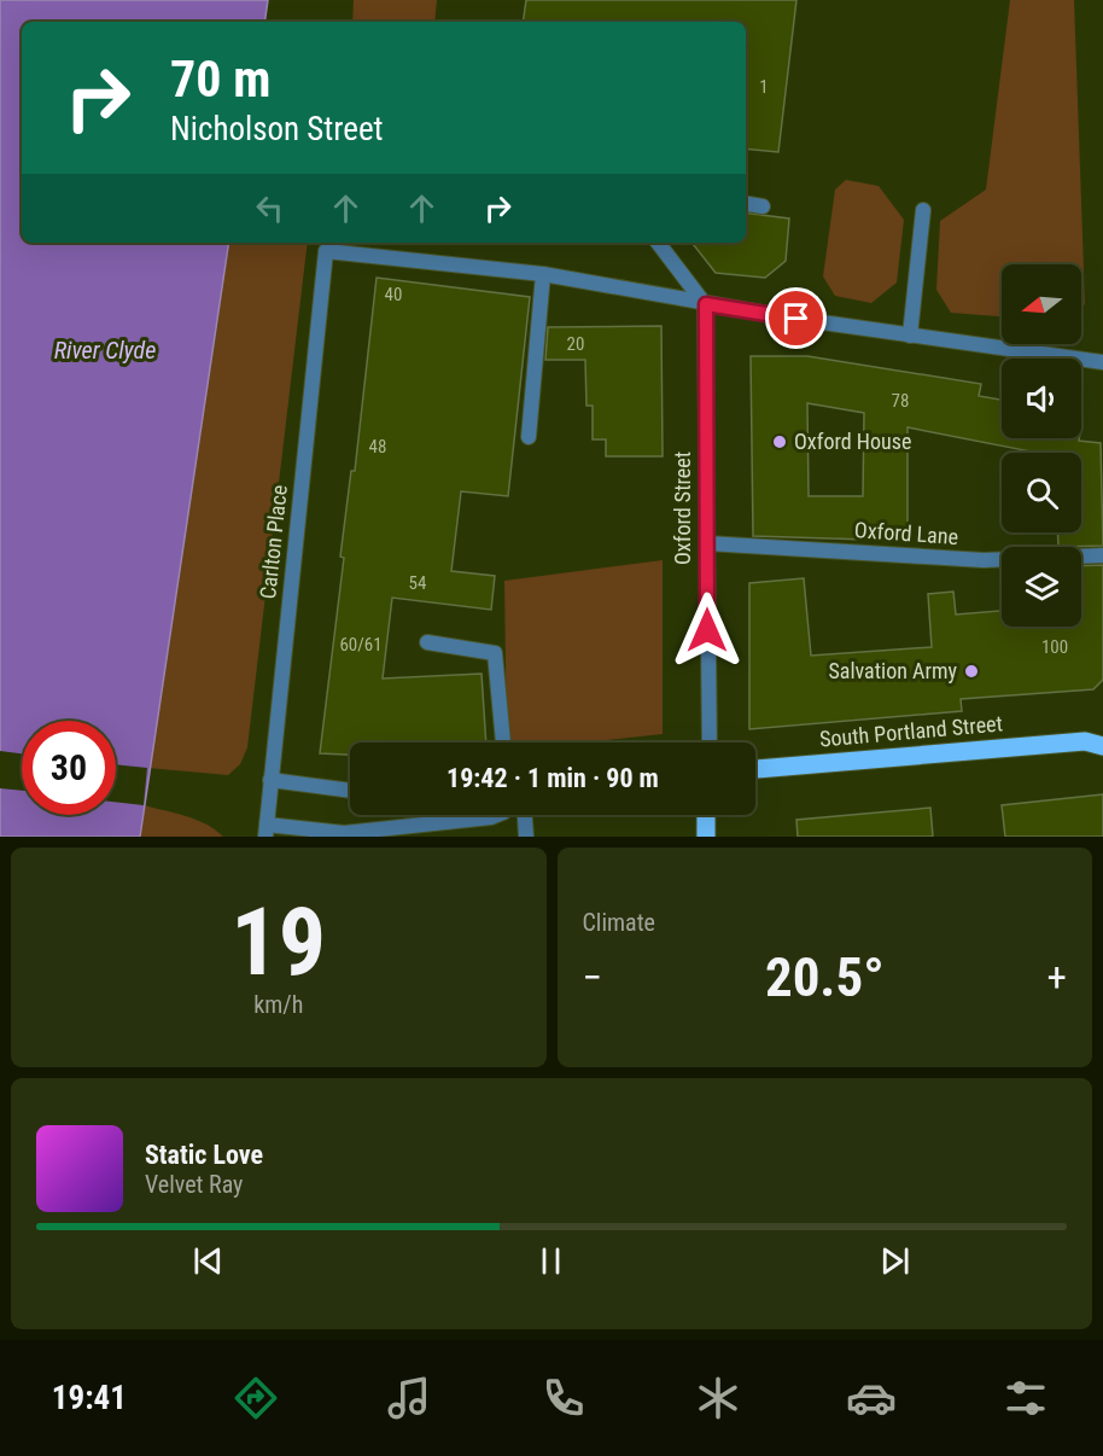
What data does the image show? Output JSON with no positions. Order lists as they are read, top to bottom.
{
  "streets": {
    "main road": ["South Portland Street"],
    "street": ["Oxford Street", "Oxford Lane", "Carlton Place"]
  },
  "crossings": [
    ["Oxford Street", "Oxford Lane"]
  ],
  "water": ["River Clyde"],
  "places": ["Oxford House", "Salvation Army"],
  "house_numbers": [
    "1",
    "40",
    "20",
    "78",
    "48",
    "54",
    "60/61",
    "100"
  ],
  "north": "left",
  "page": {
    "turn": ["70 m", "Nicholson Street"],
    "limit": "30",
    "trip": "19:42 · 1 min · 90 m",
    "tile": [
      ["19", "km/h"],
      "Climate"
    ],
    "heat": ["−", "20.5°", "+"],
    "song": ["Static Love", "Velvet Ray"],
    "tabs": "19:41"
  }
}
